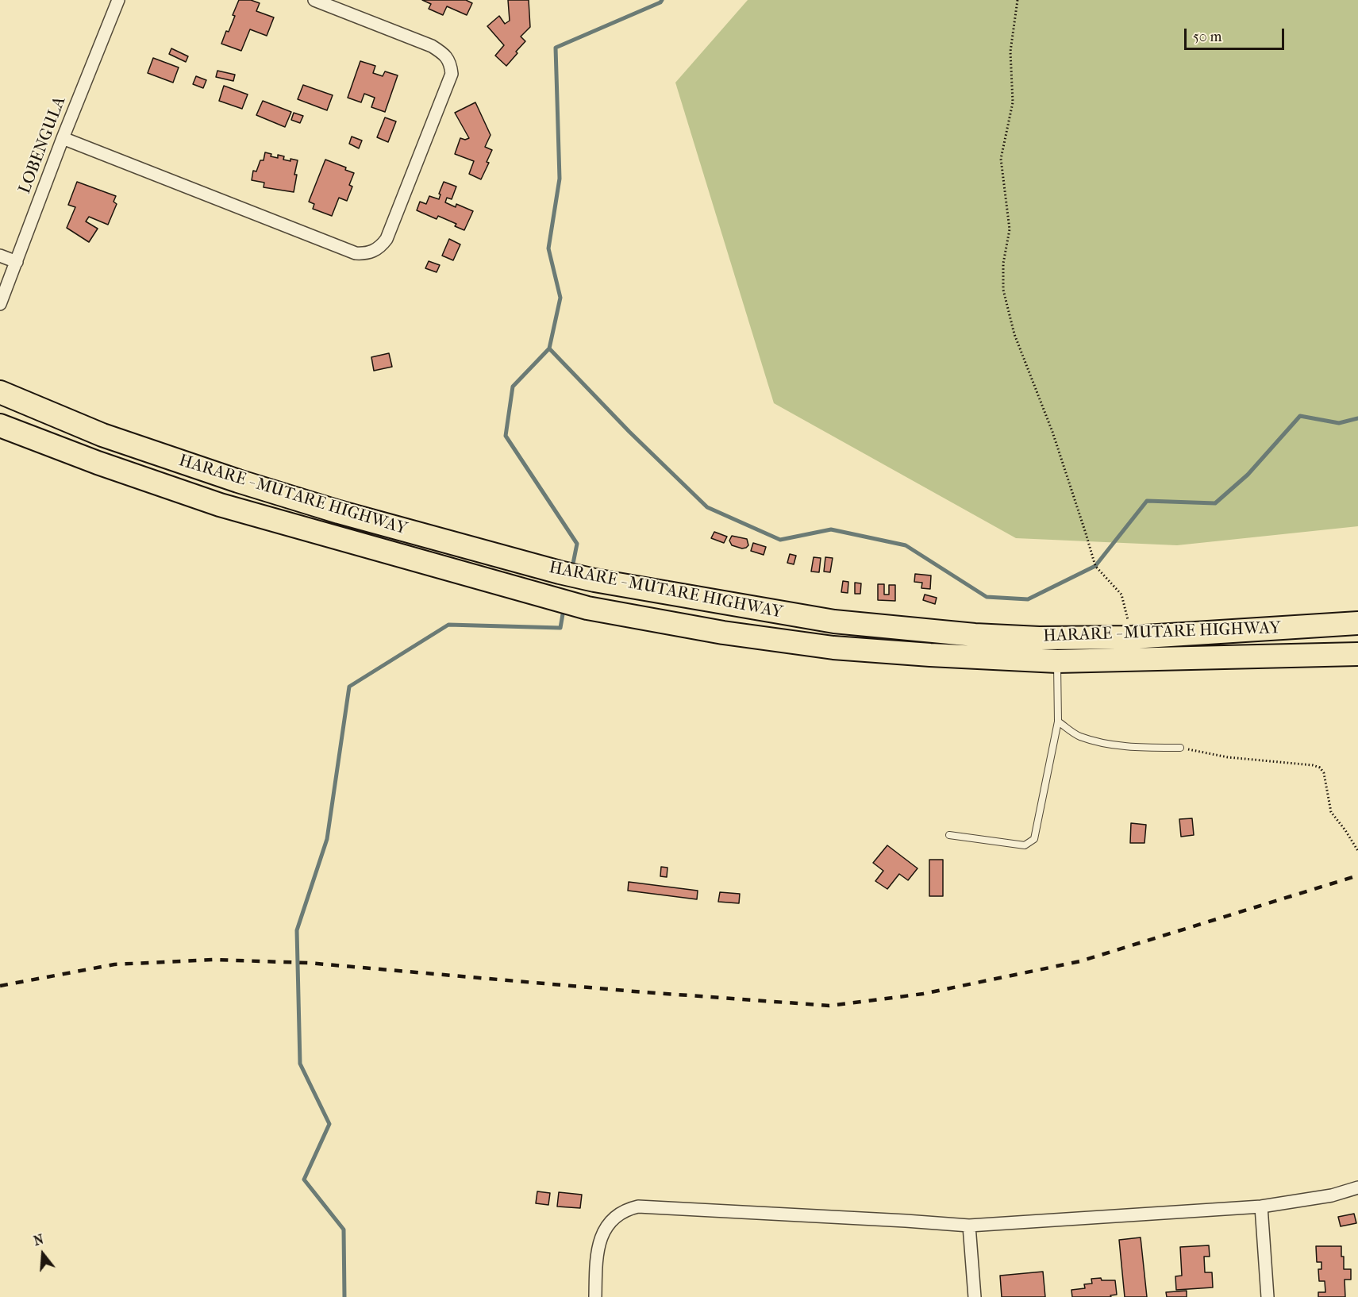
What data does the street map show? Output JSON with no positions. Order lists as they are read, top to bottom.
{
  "streets": {
    "highway": ["HARARE - MUTARE HIGHWAY"],
    "street": ["LOBENGULA"]
  },
  "scale_bar": "50 m",
  "north": "top"
}
